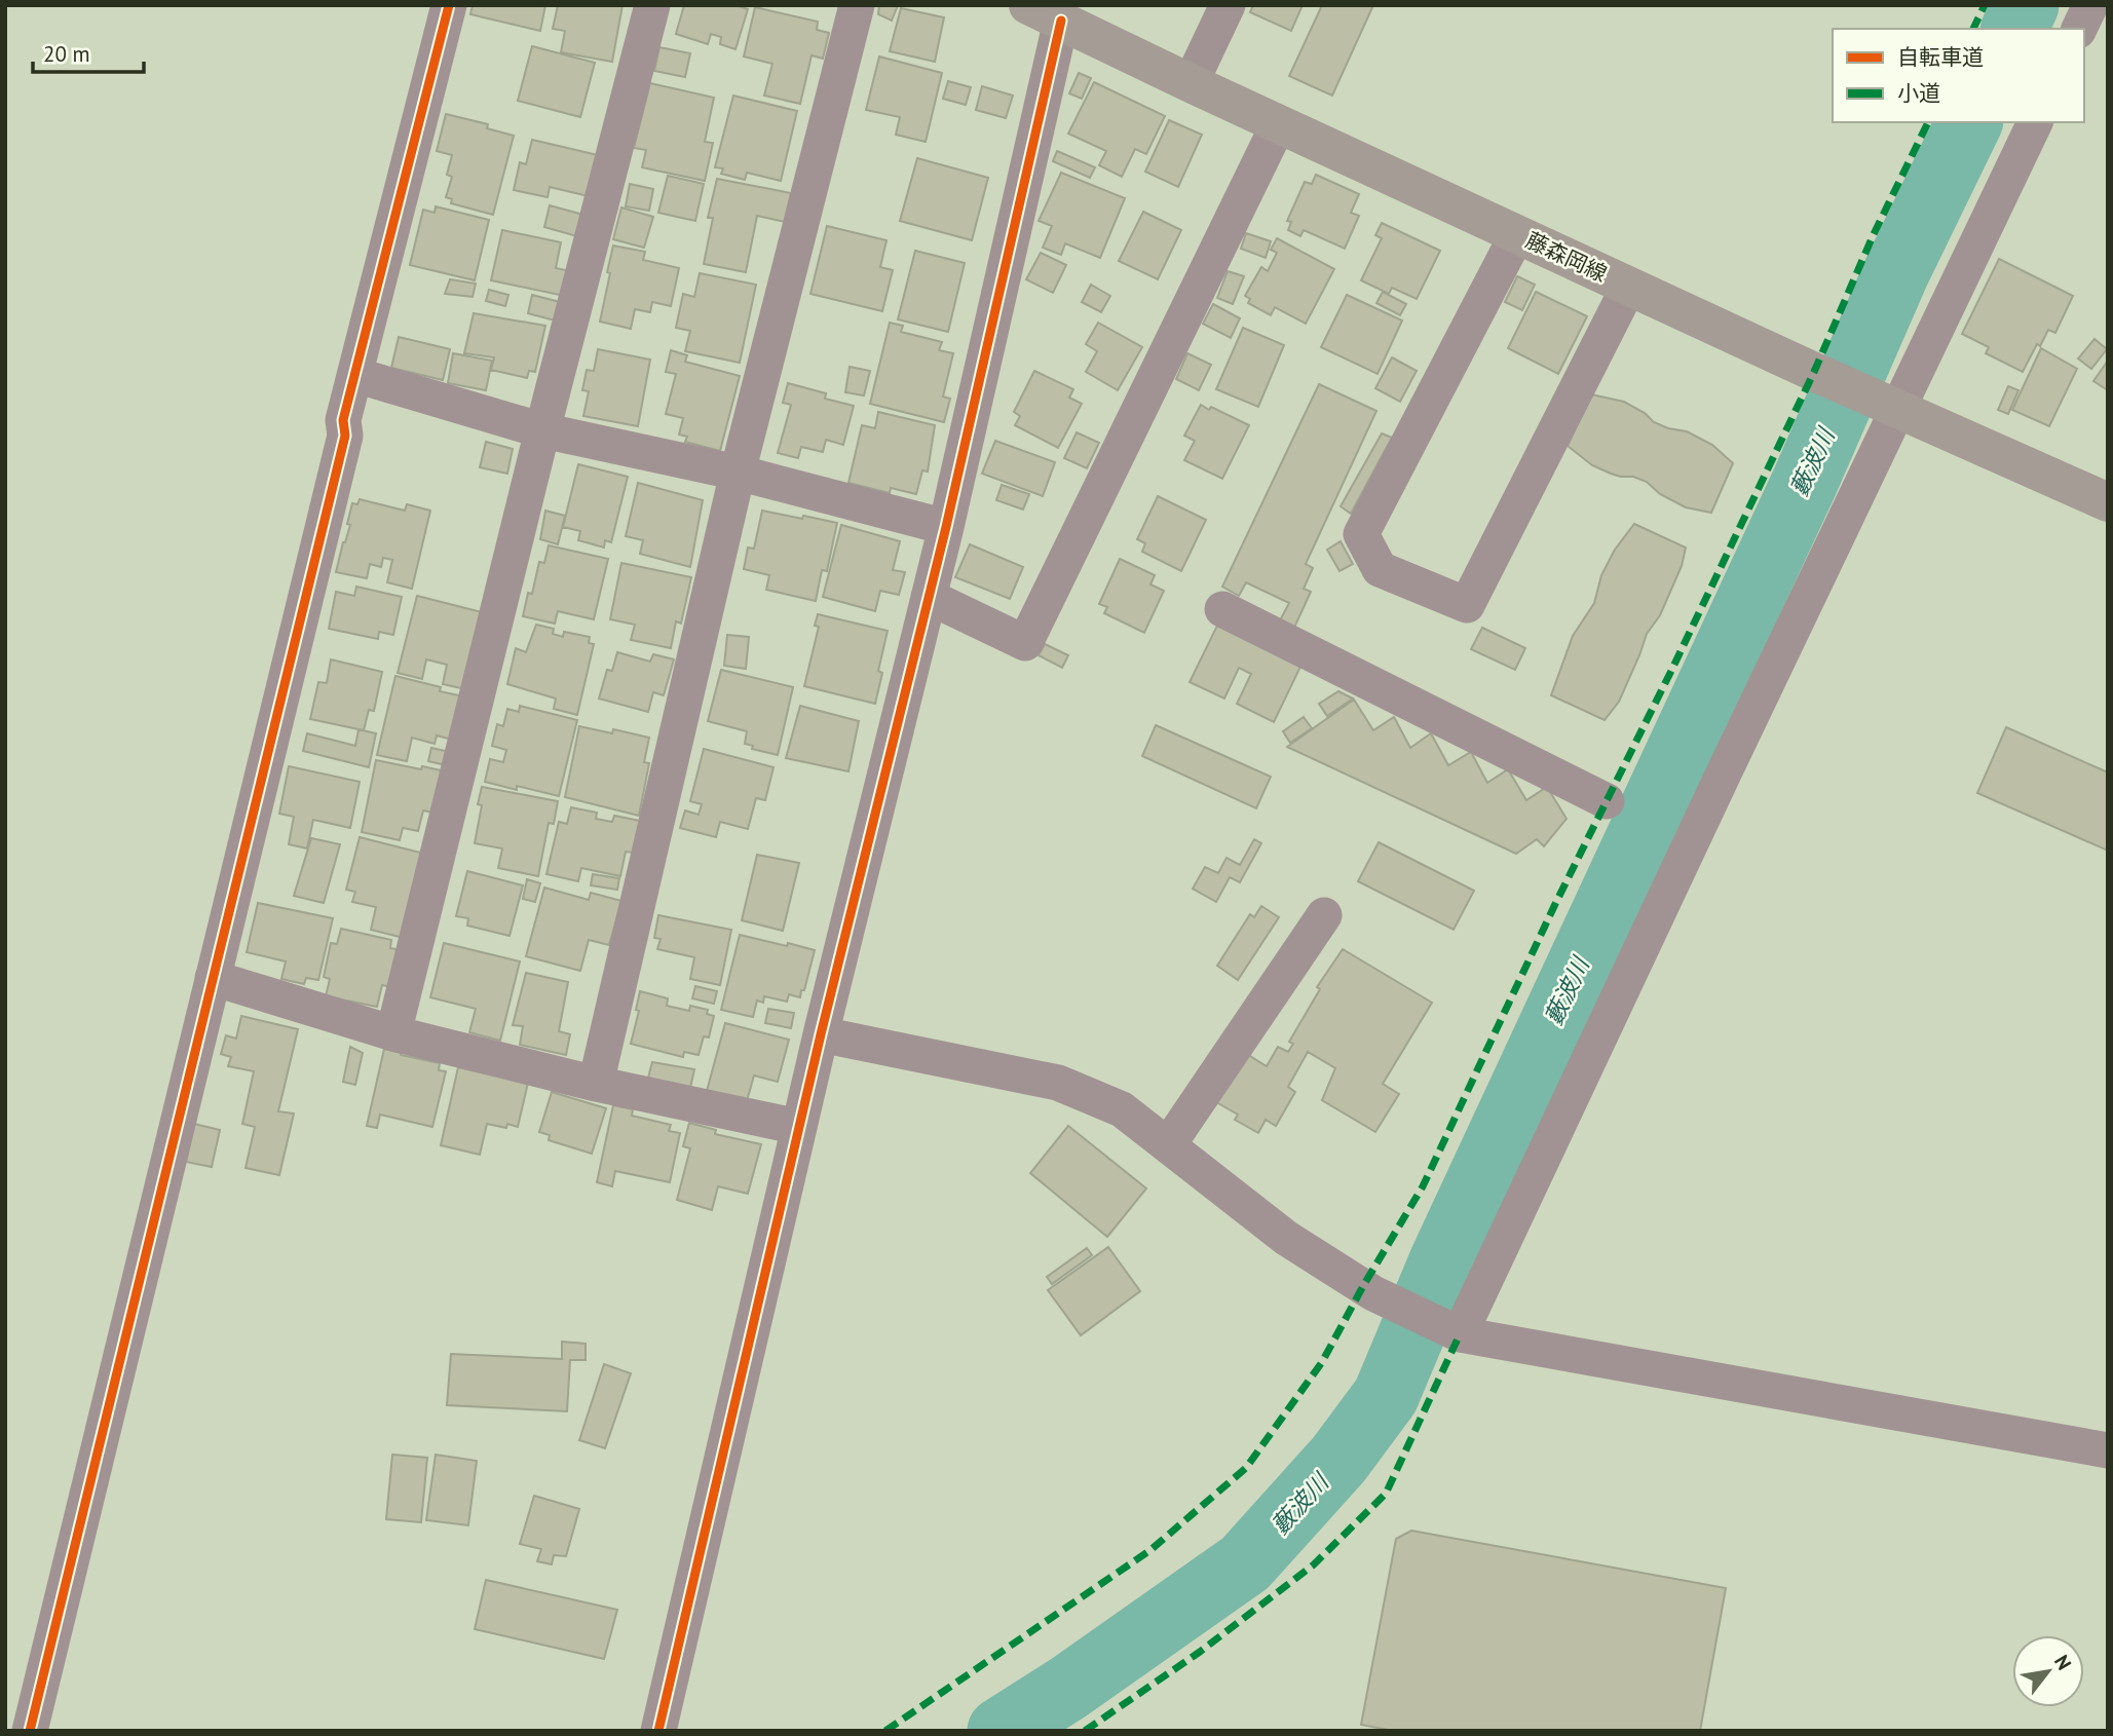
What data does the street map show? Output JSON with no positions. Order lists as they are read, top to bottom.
{
  "streets": {
    "main road": ["藤森岡線"]
  },
  "water": ["藪波川"],
  "legend": ["自転車道", "小道"],
  "scale_bar": "20 m",
  "north": "top right"
}
